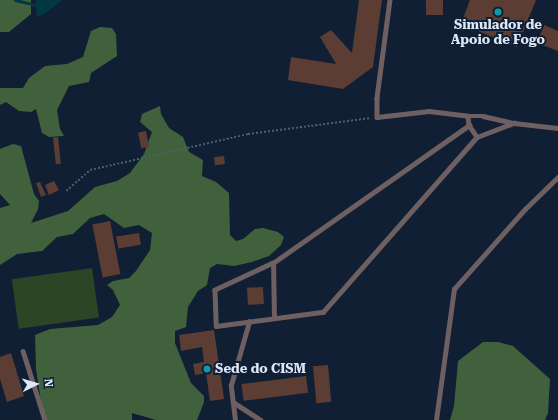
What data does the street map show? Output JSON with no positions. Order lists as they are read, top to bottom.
{
  "places": ["Simulador de Apoio de Fogo", "Sede do CISM"],
  "north": "right"
}
